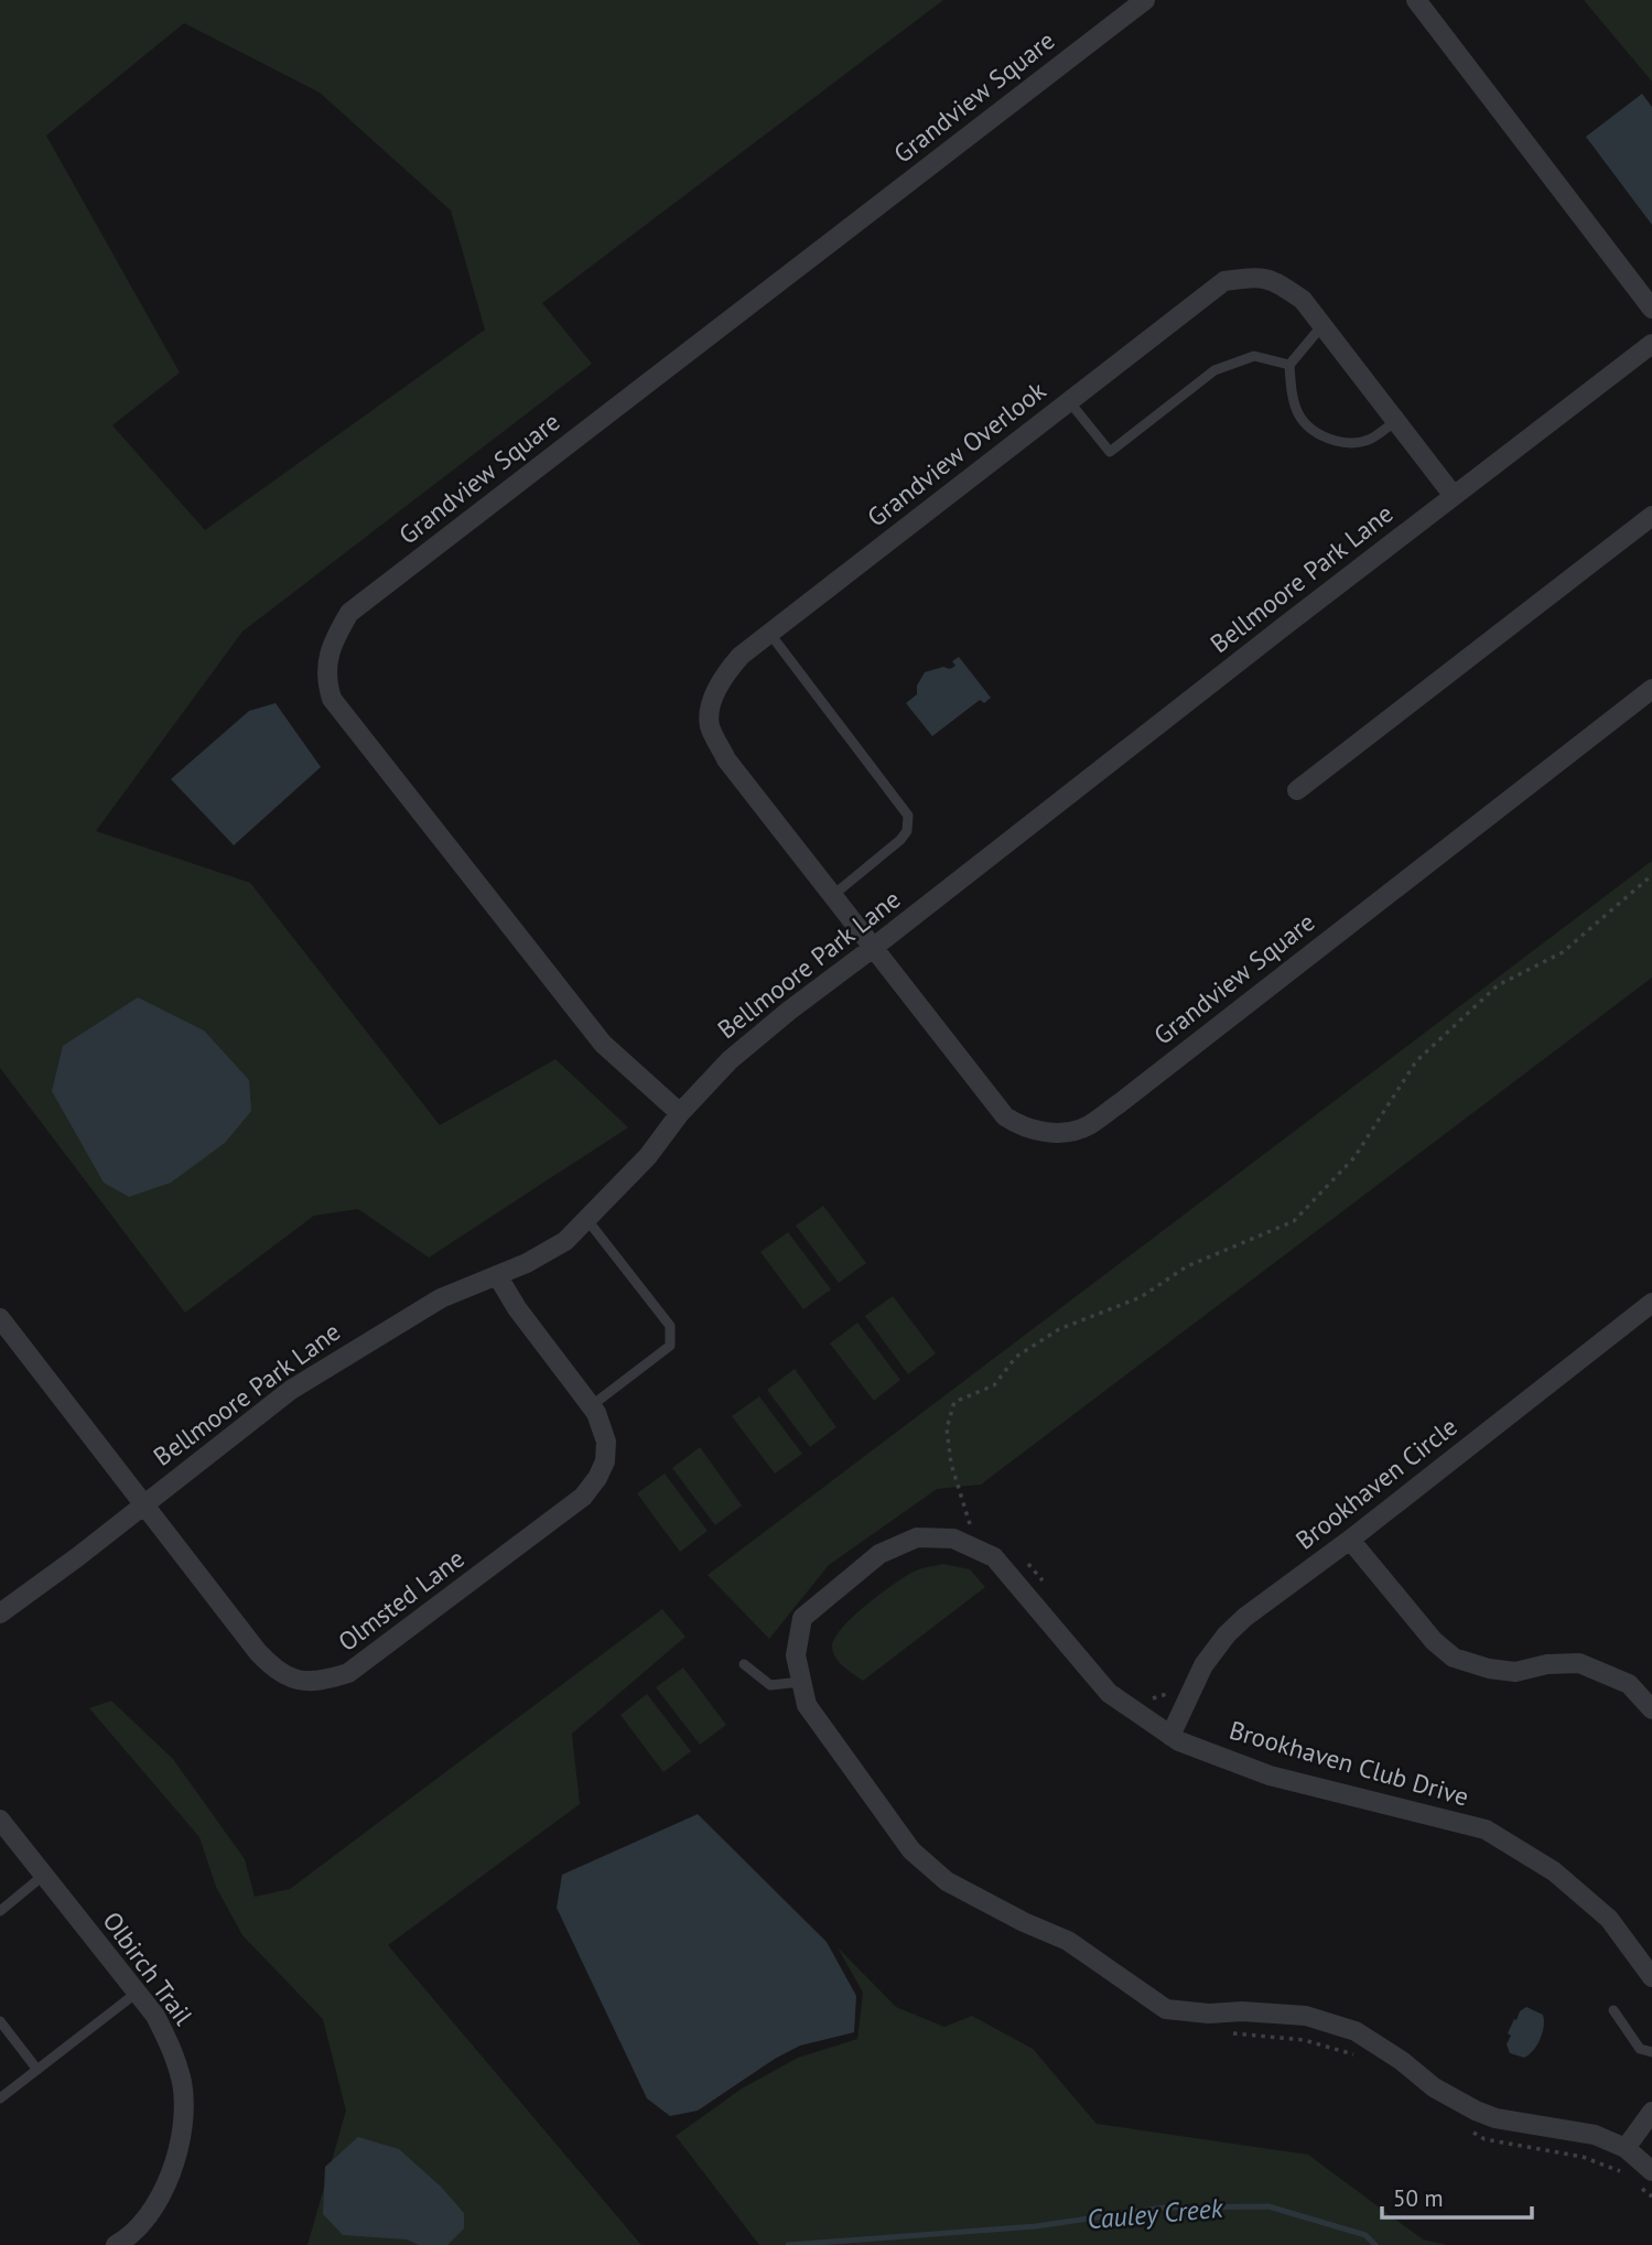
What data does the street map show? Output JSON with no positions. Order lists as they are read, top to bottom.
{
  "streets": {
    "street": [
      "Grandview Square",
      "Grandview Overlook",
      "Bellmoore Park Lane",
      "Brookhaven Circle",
      "Olmsted Lane",
      "Brookhaven Club Drive",
      "Olbirch Trail"
    ]
  },
  "crossings": [
    ["Grandview Square", "Grandview Overlook"],
    ["Grandview Square", "Bellmoore Park Lane"],
    ["Grandview Overlook", "Bellmoore Park Lane"],
    ["Bellmoore Park Lane", "Olmsted Lane"],
    ["Brookhaven Circle", "Brookhaven Club Drive"]
  ],
  "water": ["Cauley Creek"],
  "scale_bar": "50 m"
}
